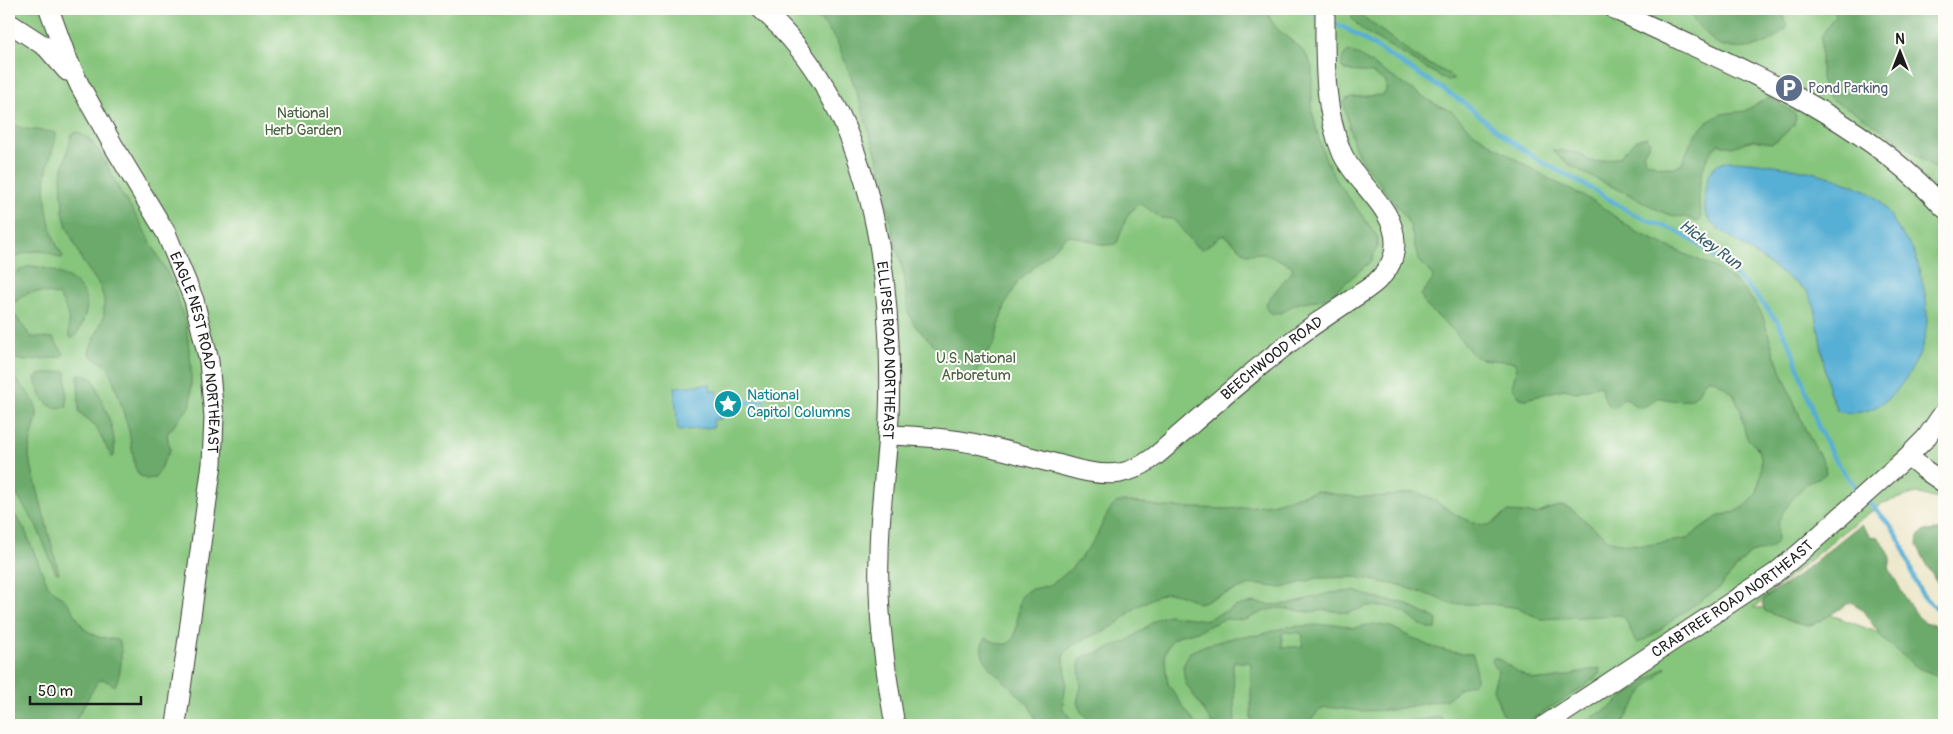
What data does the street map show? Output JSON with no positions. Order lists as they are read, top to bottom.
{
  "streets": {
    "street": [
      "ELLIPSE ROAD NORTHEAST",
      "EAGLE NEST ROAD NORTHEAST",
      "BEECHWOOD ROAD",
      "CRABTREE ROAD NORTHEAST"
    ]
  },
  "crossings": [
    ["ELLIPSE ROAD NORTHEAST", "BEECHWOOD ROAD"]
  ],
  "water": ["Hickey Run"],
  "parks": ["National Herb Garden", "U.S. National Arboretum"],
  "places": {
    "parking": ["Pond Parking"],
    "place": ["National Capitol Columns"]
  },
  "scale_bar": "50 m",
  "north": "top"
}
